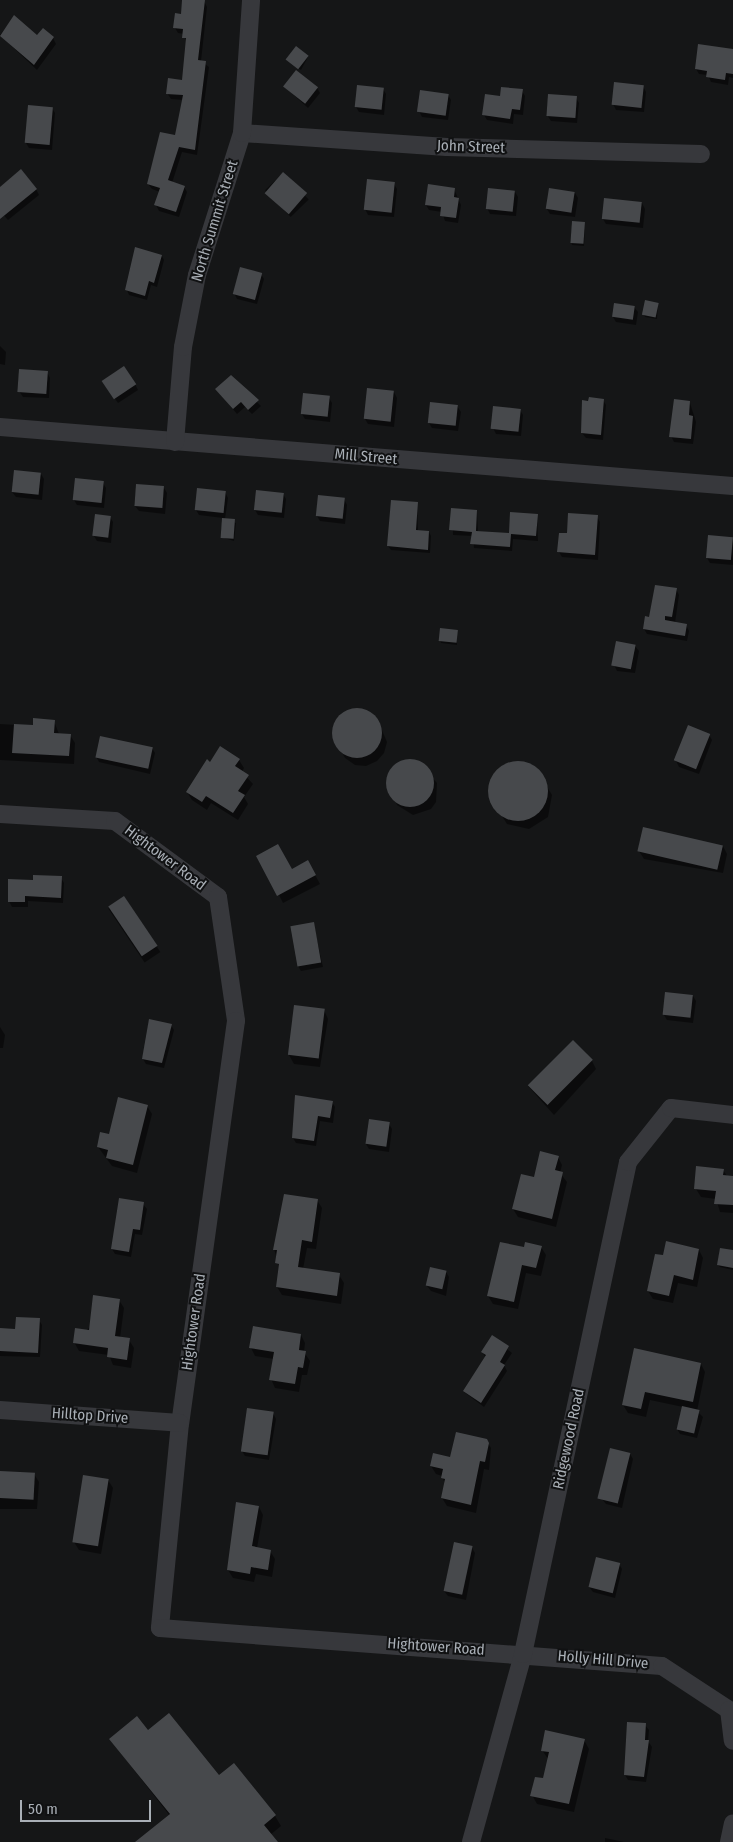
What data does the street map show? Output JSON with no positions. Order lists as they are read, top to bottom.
{
  "streets": {
    "street": [
      "John Street",
      "North Summit Street",
      "Mill Street",
      "Hightower Road",
      "Hilltop Drive",
      "Ridgewood Road",
      "Holly Hill Drive"
    ]
  },
  "crossings": [
    ["John Street", "North Summit Street"],
    ["North Summit Street", "Mill Street"],
    ["Hightower Road", "Hilltop Drive"],
    ["Hightower Road", "Ridgewood Road"],
    ["Hightower Road", "Holly Hill Drive"],
    ["Ridgewood Road", "Holly Hill Drive"]
  ],
  "scale_bar": "50 m"
}
